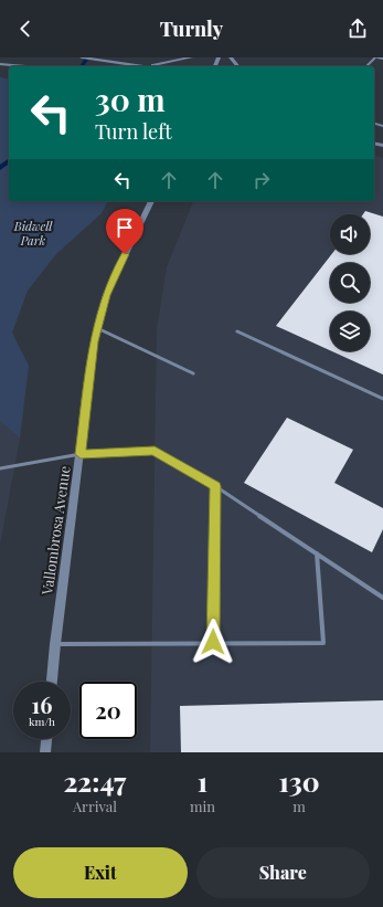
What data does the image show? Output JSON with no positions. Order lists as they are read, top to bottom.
{
  "streets": {
    "street": ["Vallombrosa Avenue"]
  },
  "parks": ["Bidwell Park"],
  "page": {
    "header": "Turnly",
    "turn": ["30 m", "Turn left"],
    "speed": "16 km/h",
    "limit": "20",
    "eta": [
      "22:47",
      "Arrival",
      "1",
      "min",
      "130",
      "m"
    ],
    "buttons": ["Exit", "Share"]
  }
}
